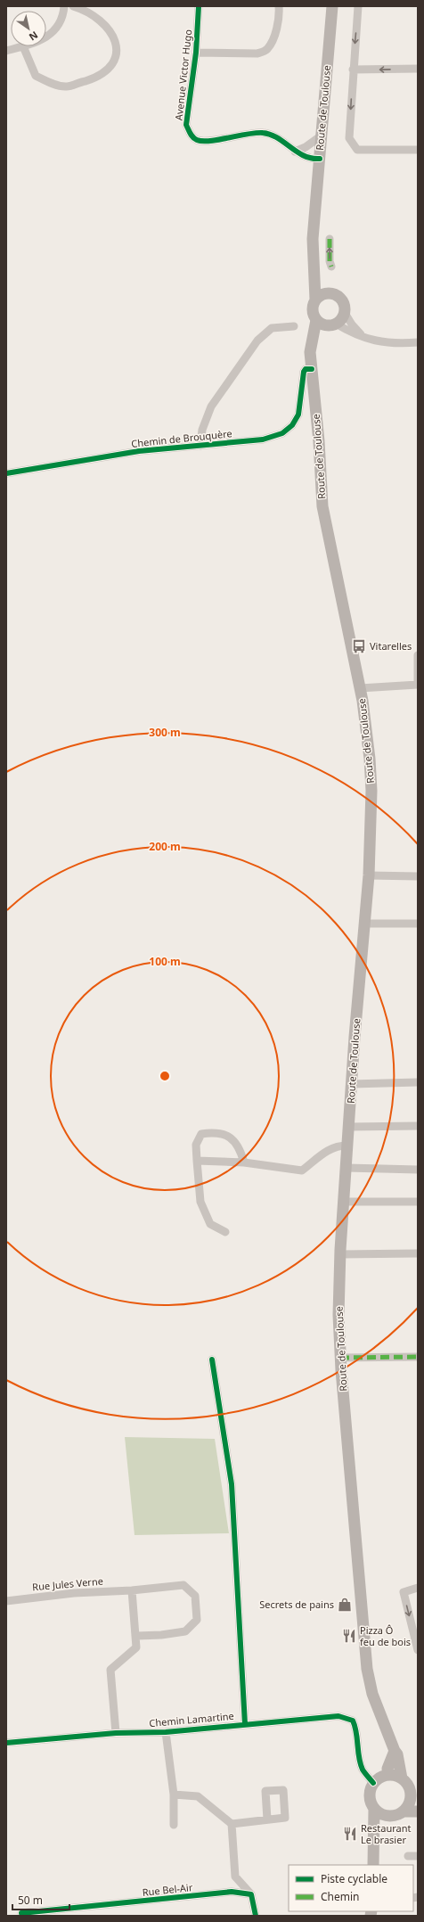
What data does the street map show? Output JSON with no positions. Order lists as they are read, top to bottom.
{
  "streets": {
    "main road": ["Route de Toulouse"],
    "street": [
      "Avenue Victor Hugo",
      "Chemin de Brouquère",
      "Rue Jules Verne",
      "Chemin Lamartine",
      "Rue Bel-Air"
    ]
  },
  "crossings": [
    ["Avenue Victor Hugo", "Route de Toulouse"],
    ["Route de Toulouse", "Chemin de Brouquère"],
    ["Route de Toulouse", "Chemin Lamartine"]
  ],
  "places": {
    "bus stop": ["Vitarelles"],
    "shop": ["Secrets de pains"],
    "restaurant": ["Pizza Ô feu de bois", "Restaurant Le brasier"]
  },
  "legend": ["Piste cyclable", "Chemin"],
  "scale_bar": "50 m",
  "north": "bottom right",
  "rings": ["300 m", "200 m", "100 m"]
}
